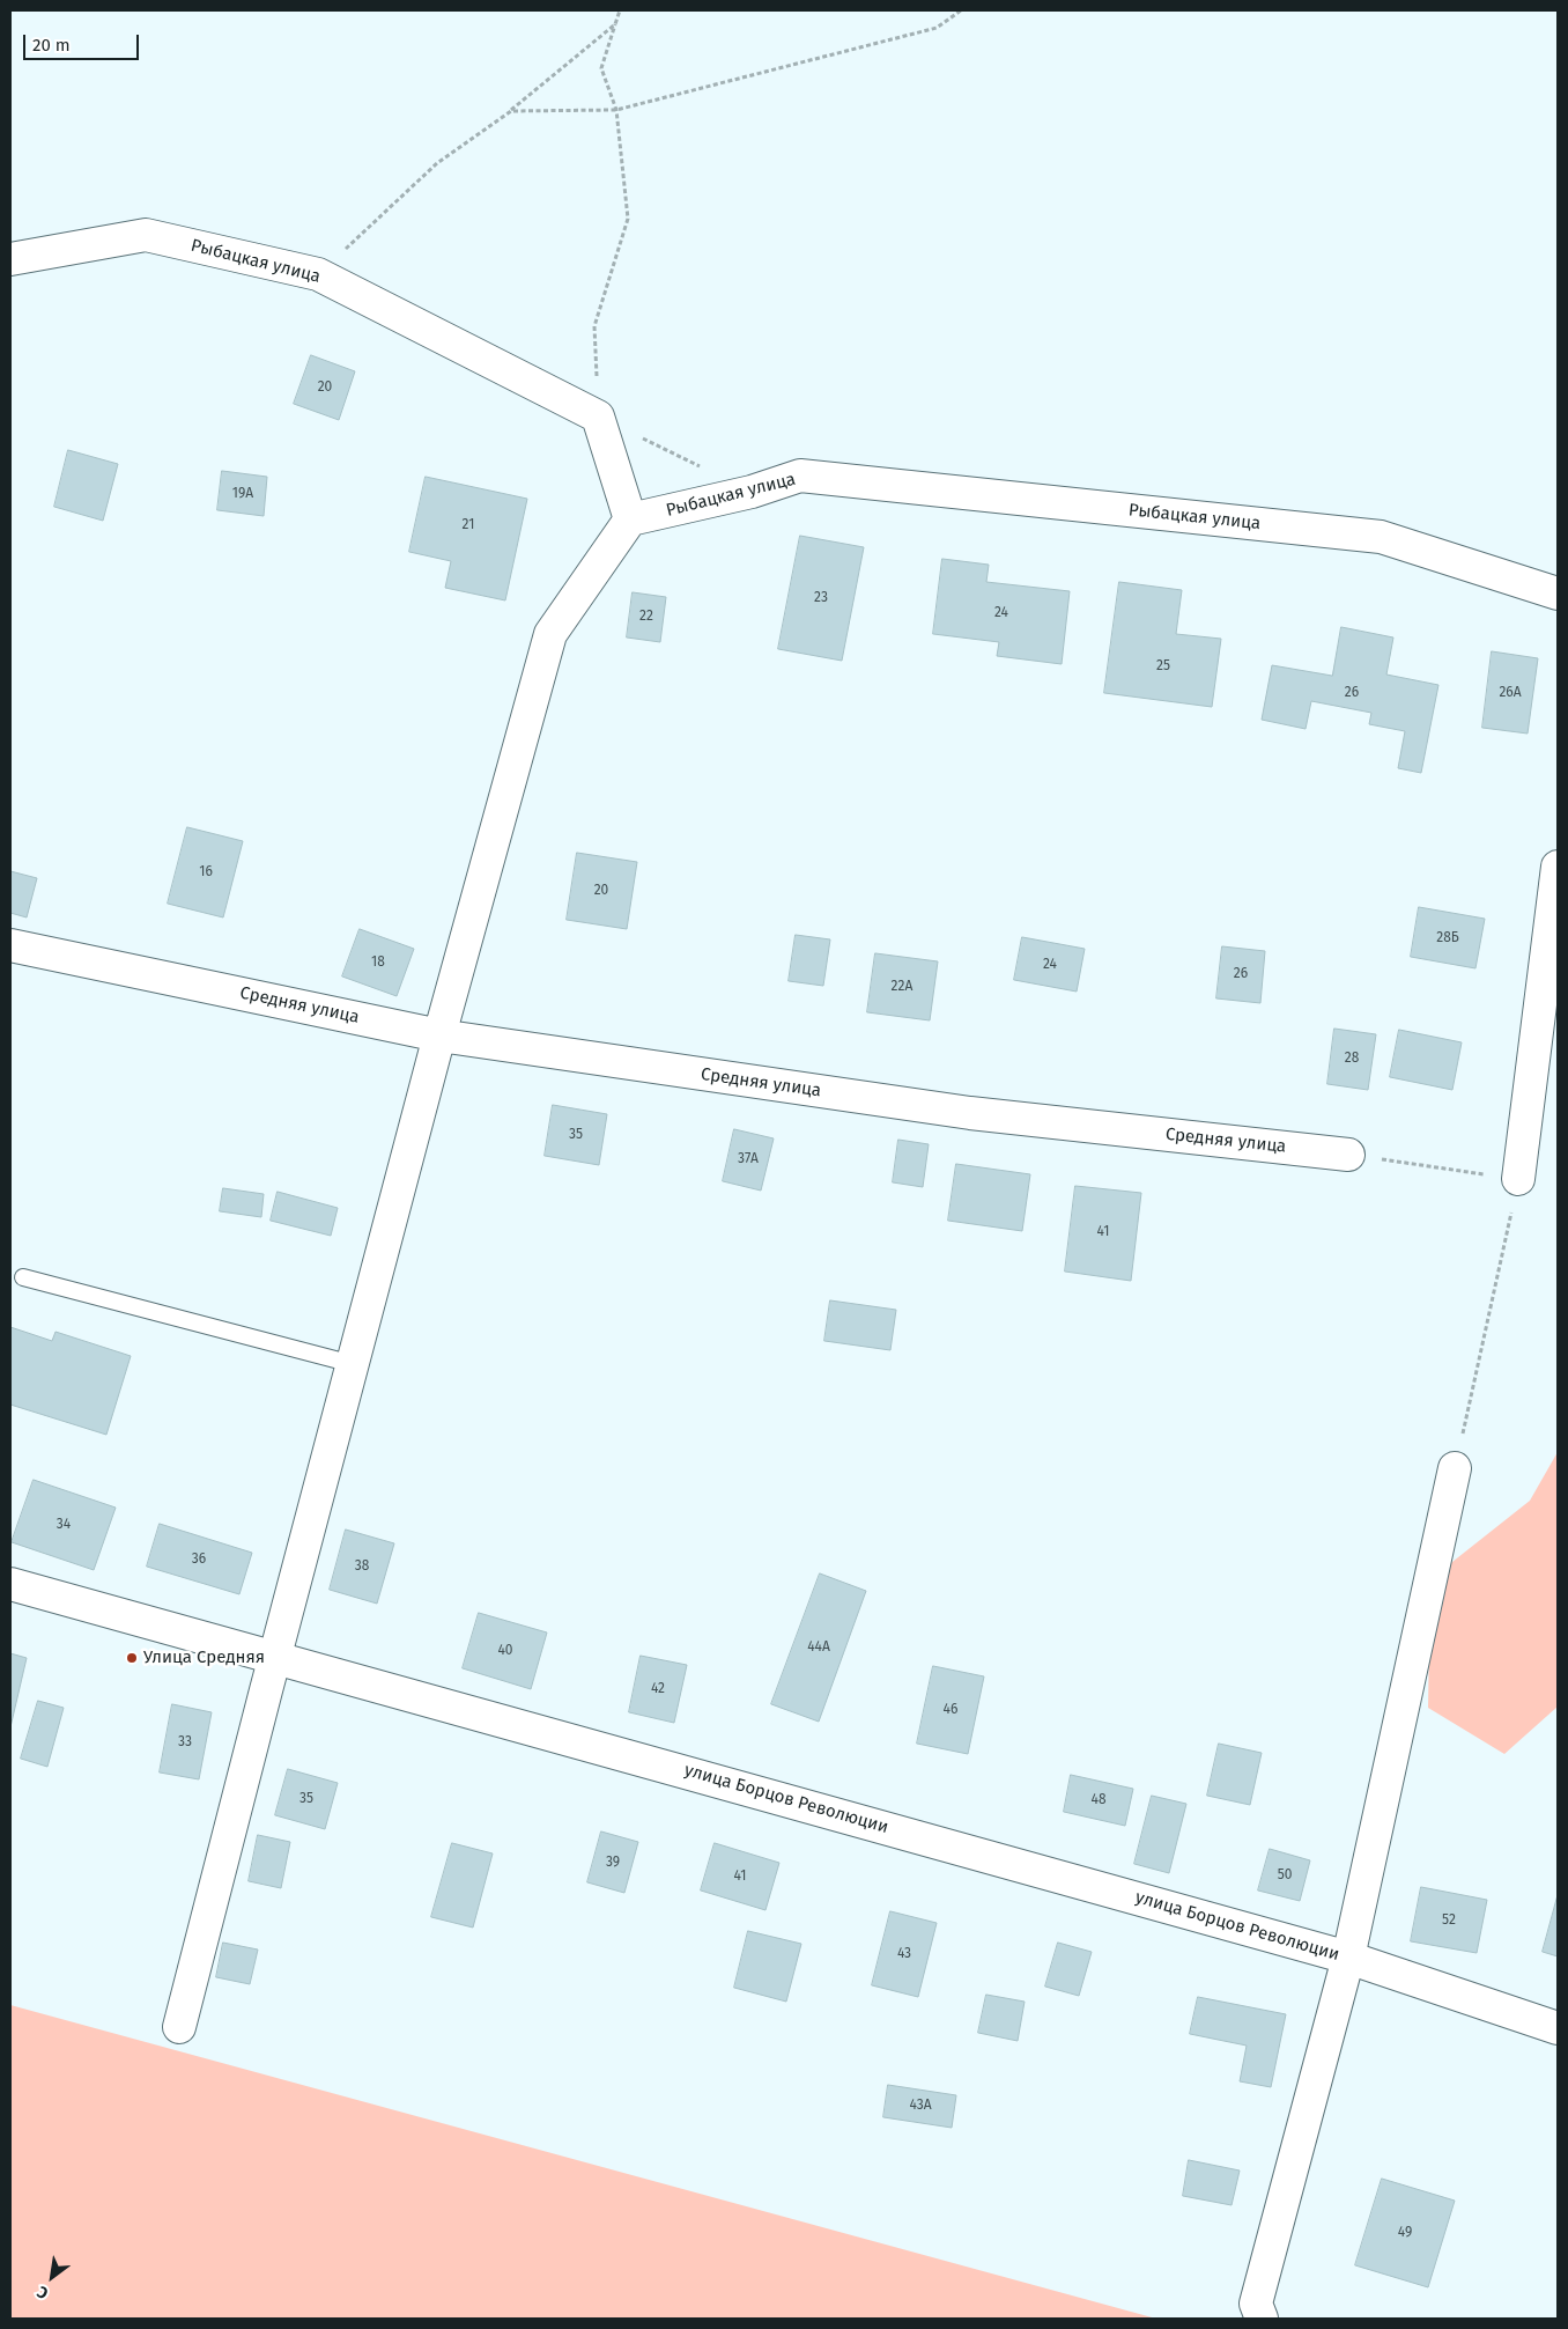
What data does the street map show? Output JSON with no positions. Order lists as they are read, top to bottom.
{
  "streets": {
    "street": ["Рыбацкая улица", "Средняя улица", "улица Борцов Революции"]
  },
  "places": ["Улица Средняя"],
  "house_numbers": [
    "20",
    "19А",
    "21",
    "23",
    "24",
    "22",
    "25",
    "26",
    "26А",
    "16",
    "20",
    "28Б",
    "18",
    "24",
    "26",
    "22А",
    "28",
    "35",
    "37А",
    "41",
    "34",
    "36",
    "38",
    "44А",
    "40",
    "42",
    "46",
    "33",
    "35",
    "48",
    "39",
    "50",
    "41",
    "52",
    "43",
    "43А",
    "49"
  ],
  "scale_bar": "20 m",
  "north": "bottom left"
}
